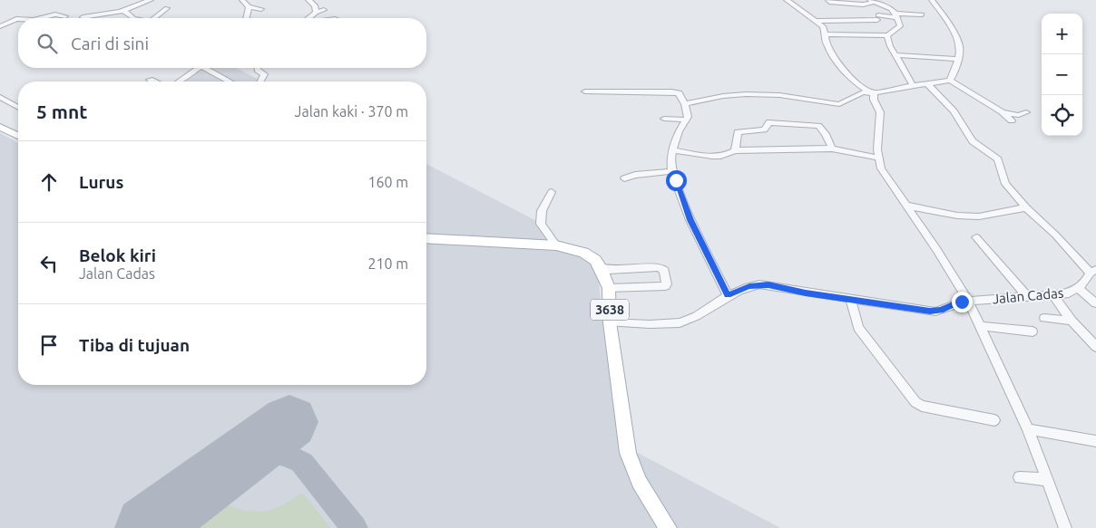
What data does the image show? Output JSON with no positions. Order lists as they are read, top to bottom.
{
  "streets": {
    "main road": ["3638"],
    "street": ["Jalan Cadas"]
  },
  "crossings": [
    ["Jalan Cadas", "3638"]
  ],
  "page": {
    "map_buttons": ["+", "−"],
    "search": "Cari di sini",
    "heading": ["5 mnt", "Jalan kaki · 370 m"],
    "list": [
      ["Lurus", "160 m"],
      ["Belok kiri", "Jalan Cadas", "210 m"],
      "Tiba di tujuan"
    ]
  }
}
